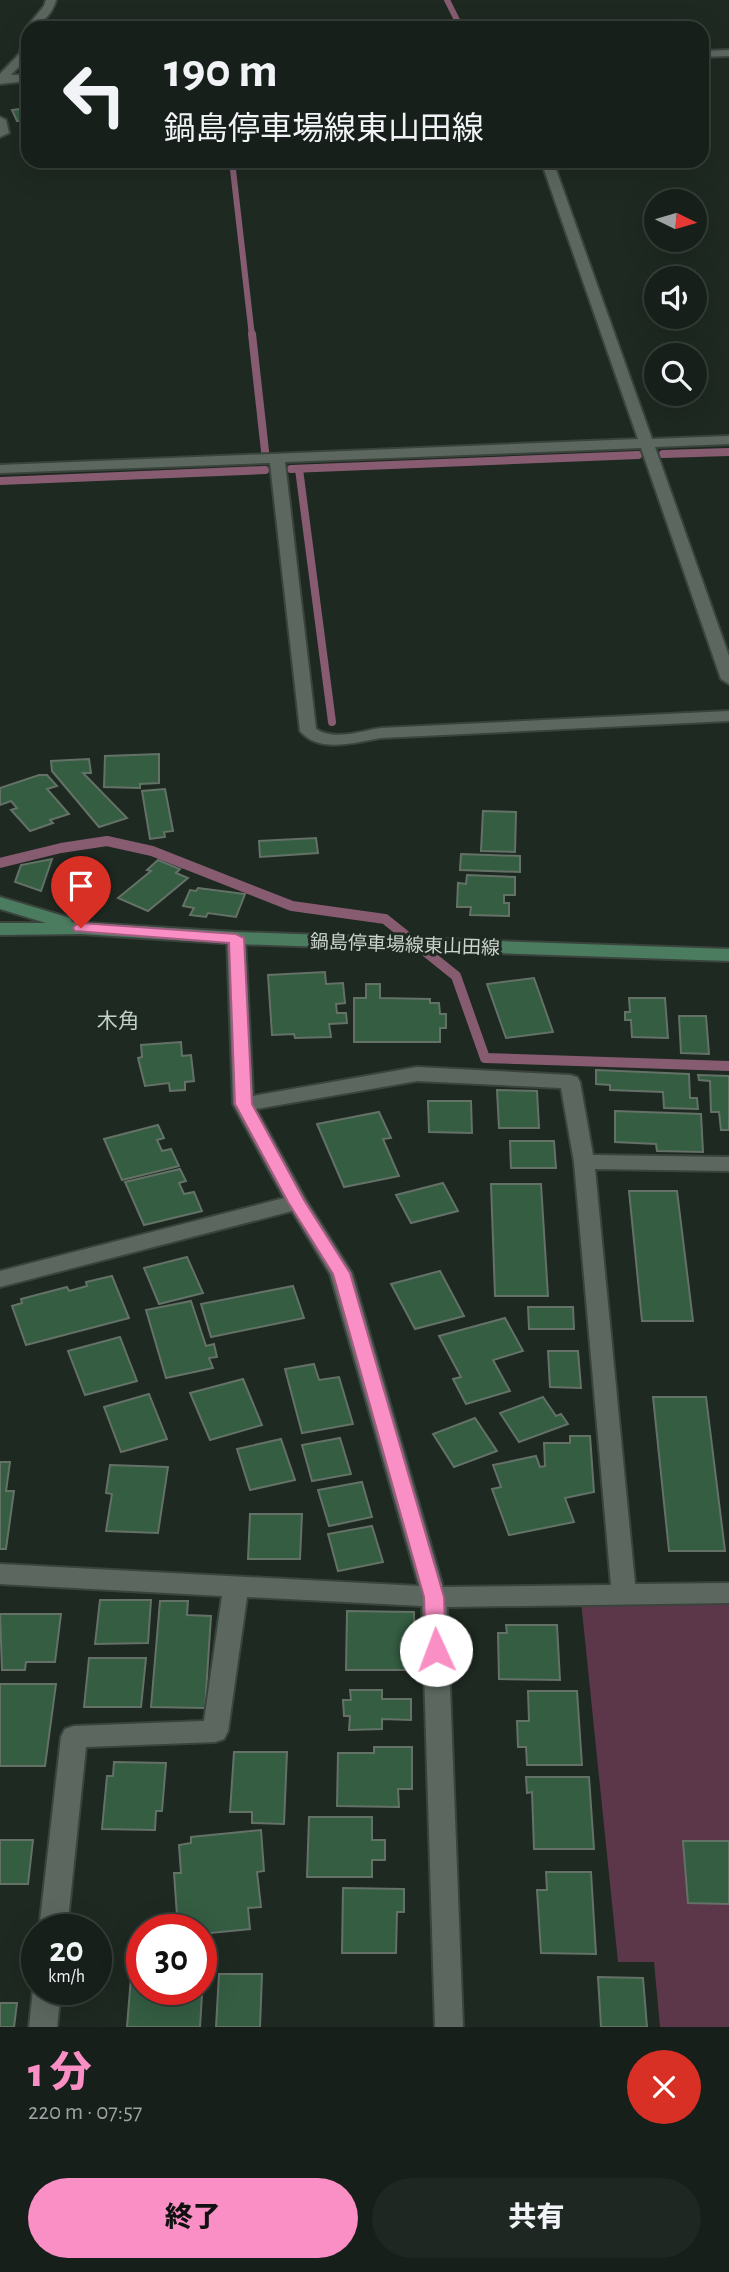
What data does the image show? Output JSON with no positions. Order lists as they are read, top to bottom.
{
  "streets": {
    "main road": ["鍋島停車場線東山田線"]
  },
  "districts": ["木角"],
  "north": "right",
  "page": {
    "turn": ["190 m", "鍋島停車場線東山田線"],
    "speed": "20 km/h",
    "limit": "30",
    "heading": ["1 分", "220 m · 07:57"],
    "buttons": ["終了", "共有"]
  }
}
